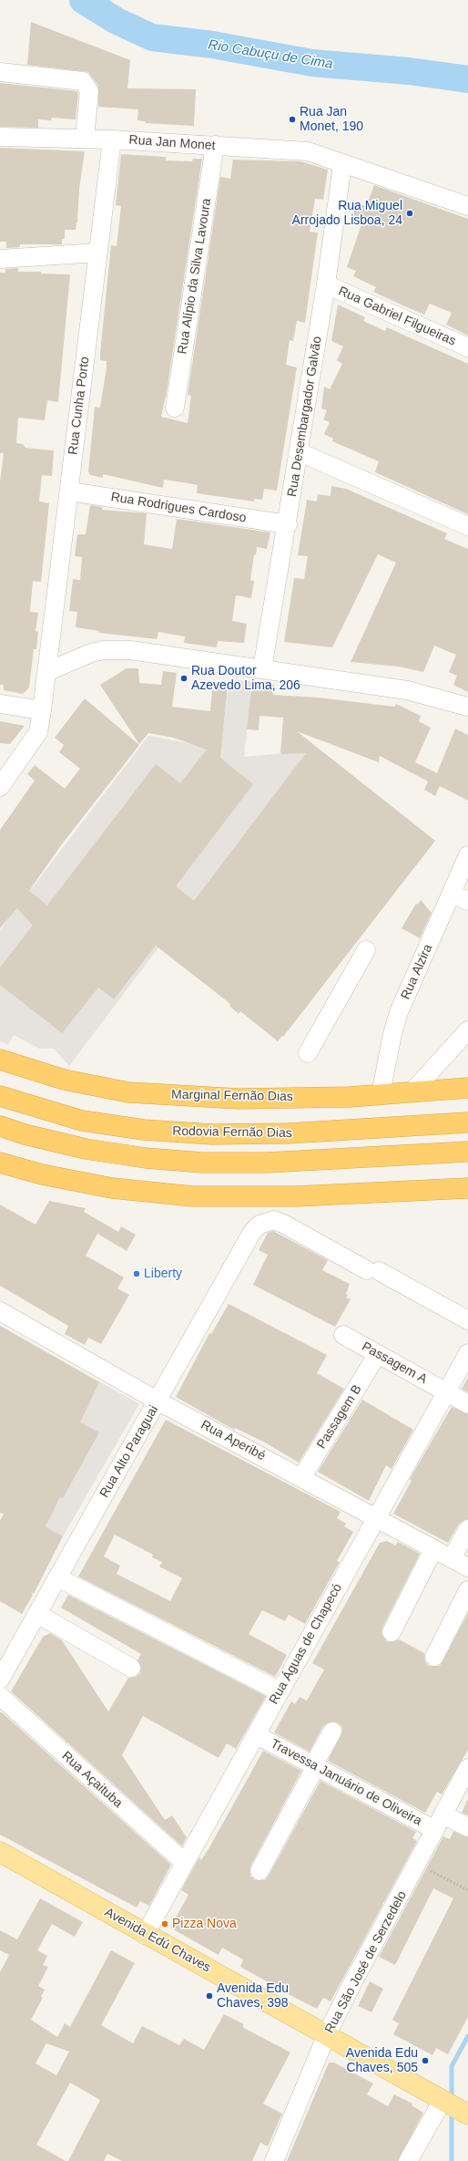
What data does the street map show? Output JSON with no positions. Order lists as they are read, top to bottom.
{
  "streets": {
    "highway": ["Marginal Fernão Dias", "Rodovia Fernão Dias"],
    "main road": ["Avenida Edú Chaves"],
    "street": [
      "Rua Jan Monet",
      "Rua Alípio da Silva Lavoura",
      "Rua Gabriel Filgueiras",
      "Rua Cunha Porto",
      "Rua Desembargador Galvão",
      "Rua Rodrigues Cardoso",
      "Rua Alzira",
      "Passagem A",
      "Passagem B",
      "Rua Aperibé",
      "Rua Alto Paraguai",
      "Rua Águas de Chapecó",
      "Rua Açaituba",
      "Travessa Januário de Oliveira",
      "Rua São José de Serzedelo"
    ]
  },
  "crossings": [
    ["Rua Jan Monet", "Rua Alípio da Silva Lavoura"],
    ["Rua Jan Monet", "Rua Cunha Porto"],
    ["Rua Jan Monet", "Rua Desembargador Galvão"],
    ["Rua Gabriel Filgueiras", "Rua Desembargador Galvão"],
    ["Rua Cunha Porto", "Rua Rodrigues Cardoso"],
    ["Rua Desembargador Galvão", "Rua Rodrigues Cardoso"],
    ["Rua Alzira", "Marginal Fernão Dias"],
    ["Passagem A", "Passagem B"],
    ["Passagem A", "Rua Águas de Chapecó"],
    ["Passagem B", "Rua Aperibé"],
    ["Rua Aperibé", "Rua Alto Paraguai"],
    ["Rua Aperibé", "Rua Águas de Chapecó"],
    ["Rua Águas de Chapecó", "Rua Açaituba"],
    ["Rua Águas de Chapecó", "Travessa Januário de Oliveira"],
    ["Rua Águas de Chapecó", "Avenida Edú Chaves"],
    ["Travessa Januário de Oliveira", "Rua São José de Serzedelo"],
    ["Avenida Edú Chaves", "Rua São José de Serzedelo"]
  ],
  "water": ["Rio Cabuçu de Cima"],
  "places": [
    "Rua Jan Monet, 190",
    "Rua Miguel Arrojado Lisboa, 24",
    "Rua Doutor Azevedo Lima, 206",
    "Liberty",
    "Pizza Nova",
    "Avenida Edu Chaves, 398",
    "Avenida Edu Chaves, 505"
  ]
}
